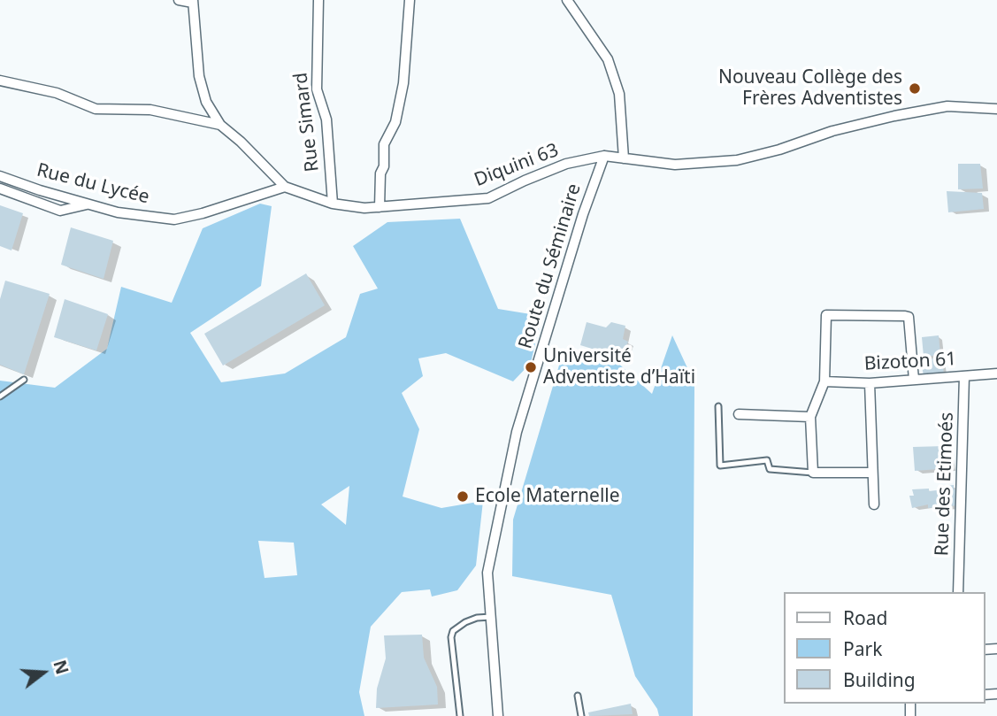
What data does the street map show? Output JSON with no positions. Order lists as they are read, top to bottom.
{
  "streets": {
    "street": [
      "Rue Simard",
      "Diquini 63",
      "Rue du Lycée",
      "Route du Séminaire",
      "Bizoton 61",
      "Rue des Etimoés"
    ]
  },
  "crossings": [
    ["Rue Simard", "Diquini 63"],
    ["Diquini 63", "Rue du Lycée"],
    ["Diquini 63", "Route du Séminaire"],
    ["Bizoton 61", "Rue des Etimoés"]
  ],
  "places": ["Nouveau Collège des Frères Adventistes", "Université Adventiste d’Haïti", "Ecole Maternelle"],
  "legend": ["Road", "Park", "Building"],
  "north": "right"
}
